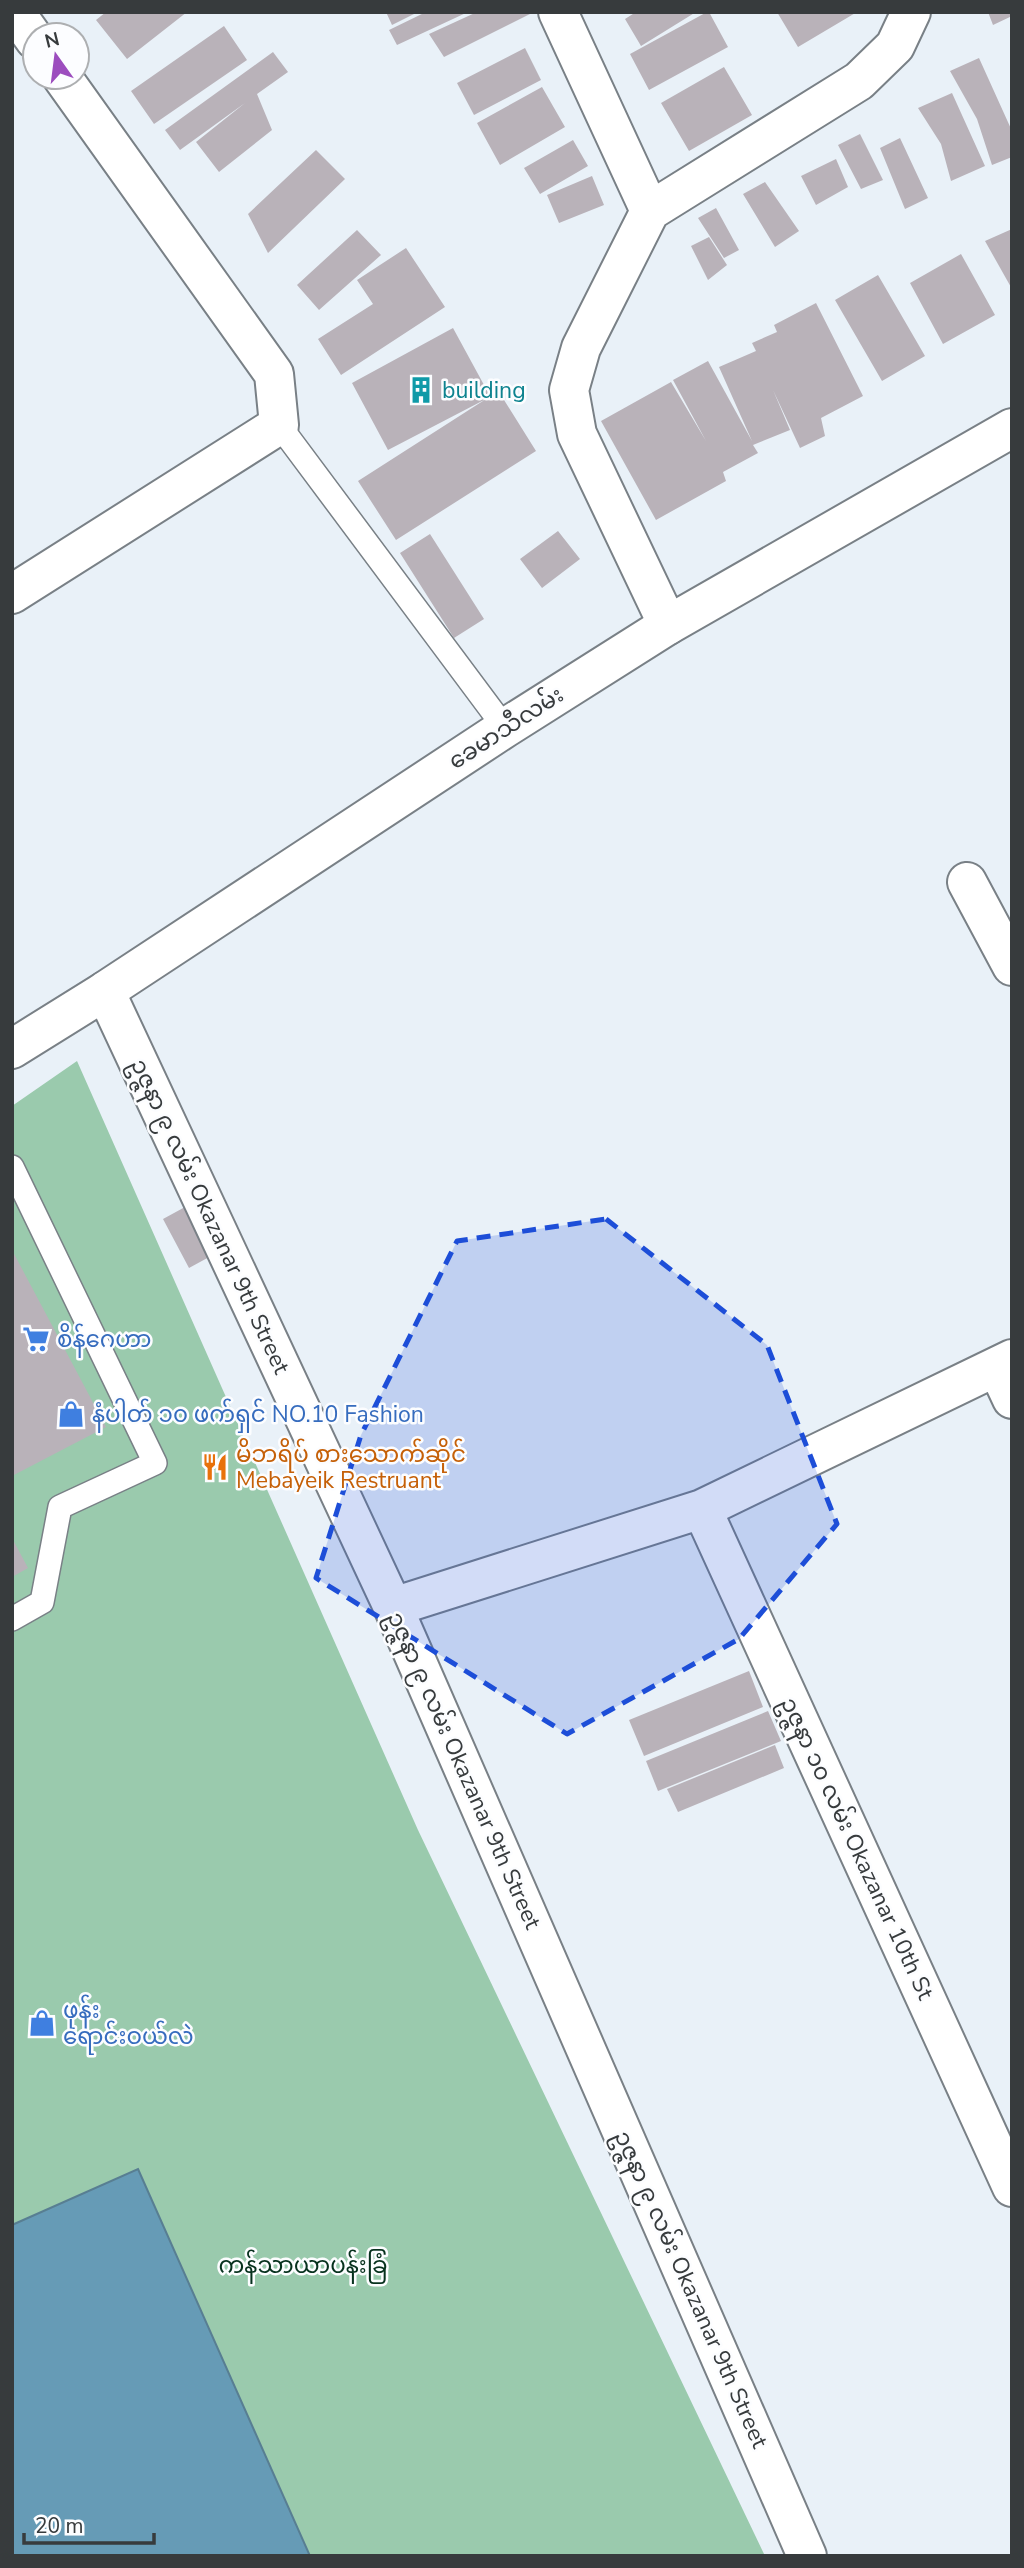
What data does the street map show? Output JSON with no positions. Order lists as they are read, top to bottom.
{
  "streets": {
    "street": ["ခေမာသီလမ်း", "ဥဇ္ဇနာ ၉ လမ်း Okazanar 9th Street", "ဥဇ္ဇနာ ၁၀ လမ်း Okazanar 10th St"]
  },
  "crossings": [
    ["ခေမာသီလမ်း", "ဥဇ္ဇနာ ၉ လမ်း Okazanar 9th Street"]
  ],
  "parks": ["ကန်သာယာပန်းခြံ"],
  "places": {
    "building": ["building"],
    "supermarket": ["စိန်ဂေဟာ"],
    "shop": ["နံပါတ် ၁၀ ဖက်ရှင် NO.10 Fashion", "ဖုန်း ရောင်းဝယ်လဲ"],
    "restaurant": ["မိဘရိပ် စားသောက်ဆိုင် Mebayeik Restruant"]
  },
  "scale_bar": "20 m",
  "north": "top"
}
